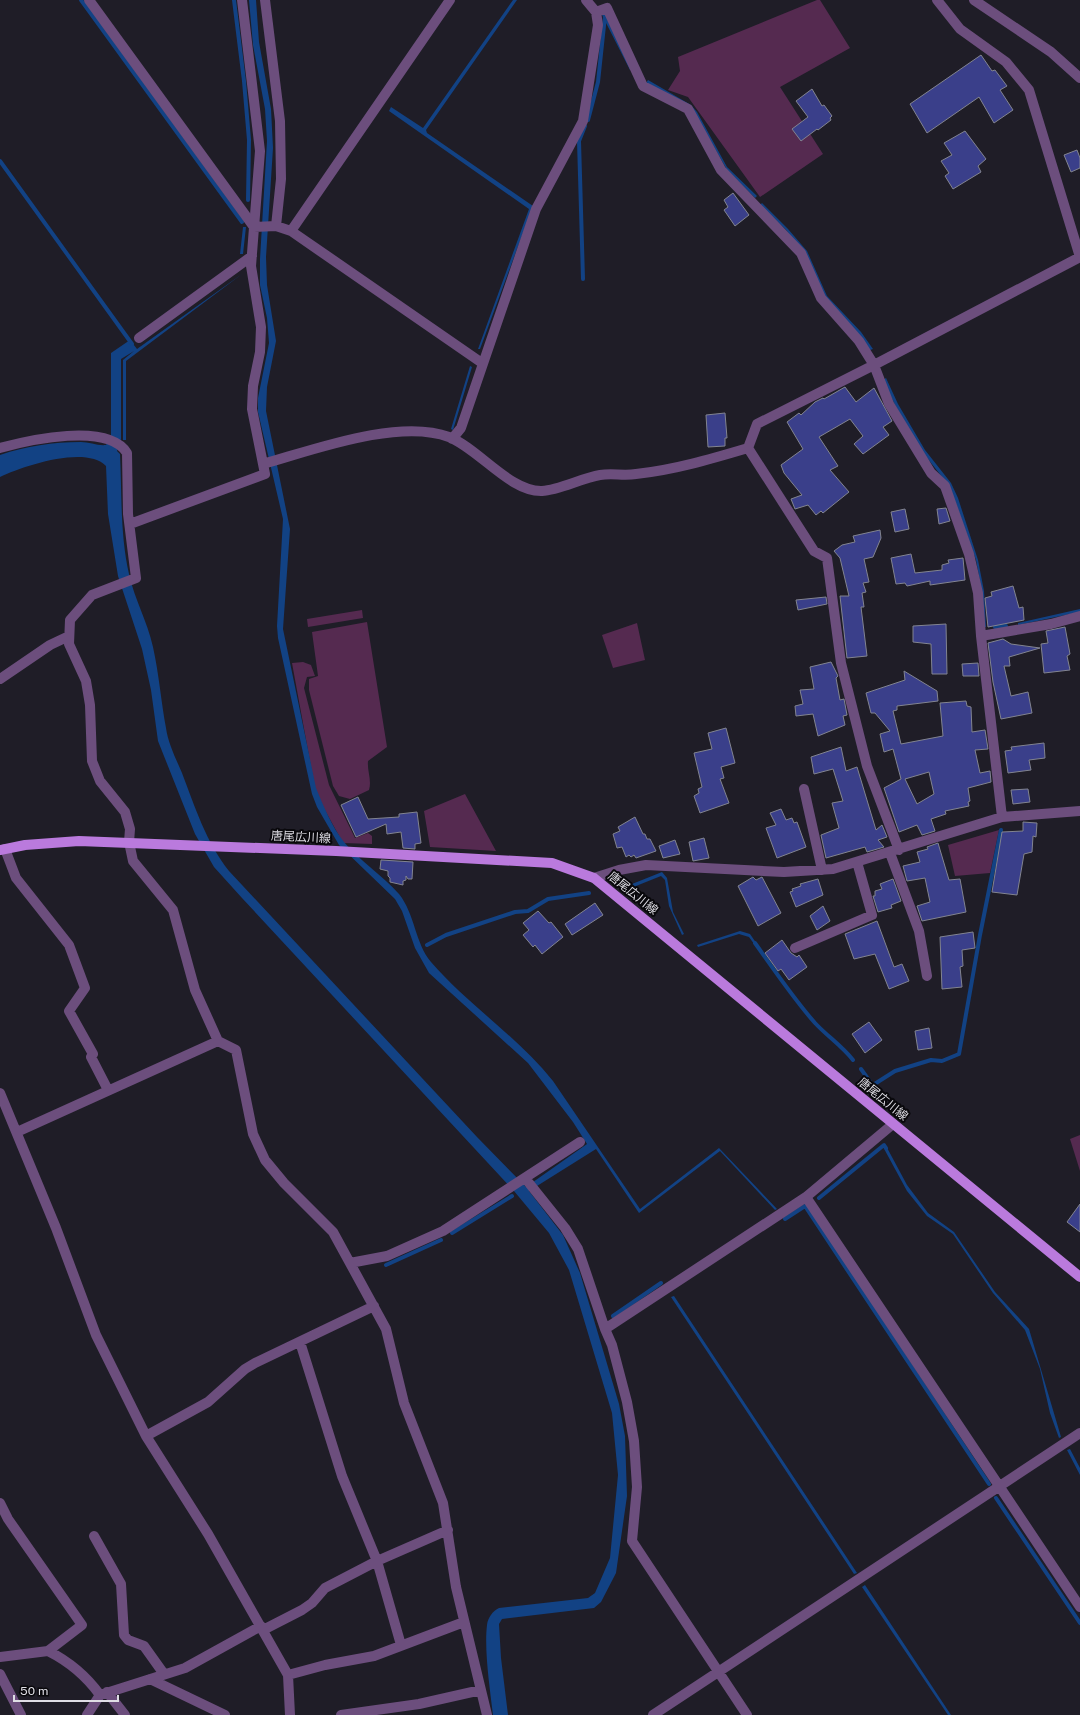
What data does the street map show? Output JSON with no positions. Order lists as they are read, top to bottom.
{
  "streets": {
    "main road": ["唐尾広川線"]
  },
  "scale_bar": "50 m"
}
